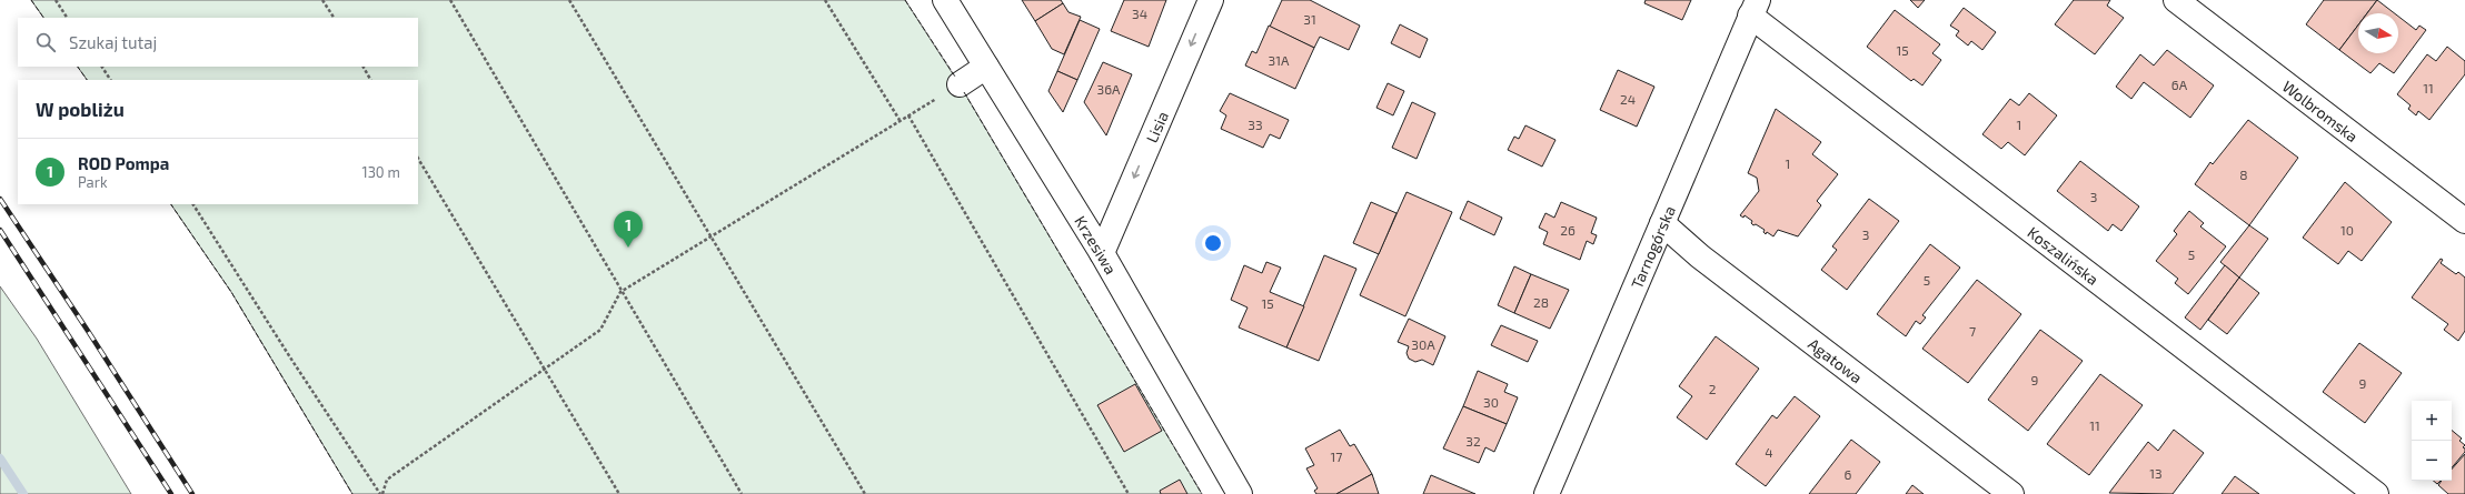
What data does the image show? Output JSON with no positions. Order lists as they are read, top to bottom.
{
  "streets": {
    "street": [
      "Wolbromska",
      "Lisia",
      "Krzesiwa",
      "Tarnogórska",
      "Koszalińska",
      "Agatowa"
    ]
  },
  "crossings": [
    ["Lisia", "Krzesiwa"],
    ["Tarnogórska", "Koszalińska"],
    ["Tarnogórska", "Agatowa"]
  ],
  "one_way": ["Lisia"],
  "house_numbers": [
    "34",
    "31",
    "15",
    "31A",
    "6A",
    "11",
    "36A",
    "24",
    "33",
    "1",
    "1",
    "8",
    "3",
    "26",
    "10",
    "3",
    "5",
    "5",
    "28",
    "15",
    "7",
    "30A",
    "9",
    "9",
    "2",
    "30",
    "11",
    "32",
    "4",
    "17",
    "13",
    "6"
  ],
  "north": "right",
  "page": {
    "search": "Szukaj tutaj",
    "heading": "W pobliżu",
    "list": [
      {
        "mark": "1",
        "name": "ROD Pompa",
        "note": "Park",
        "value": "130 m"
      }
    ],
    "pins": "1",
    "map_buttons": ["+", "−"]
  }
}
